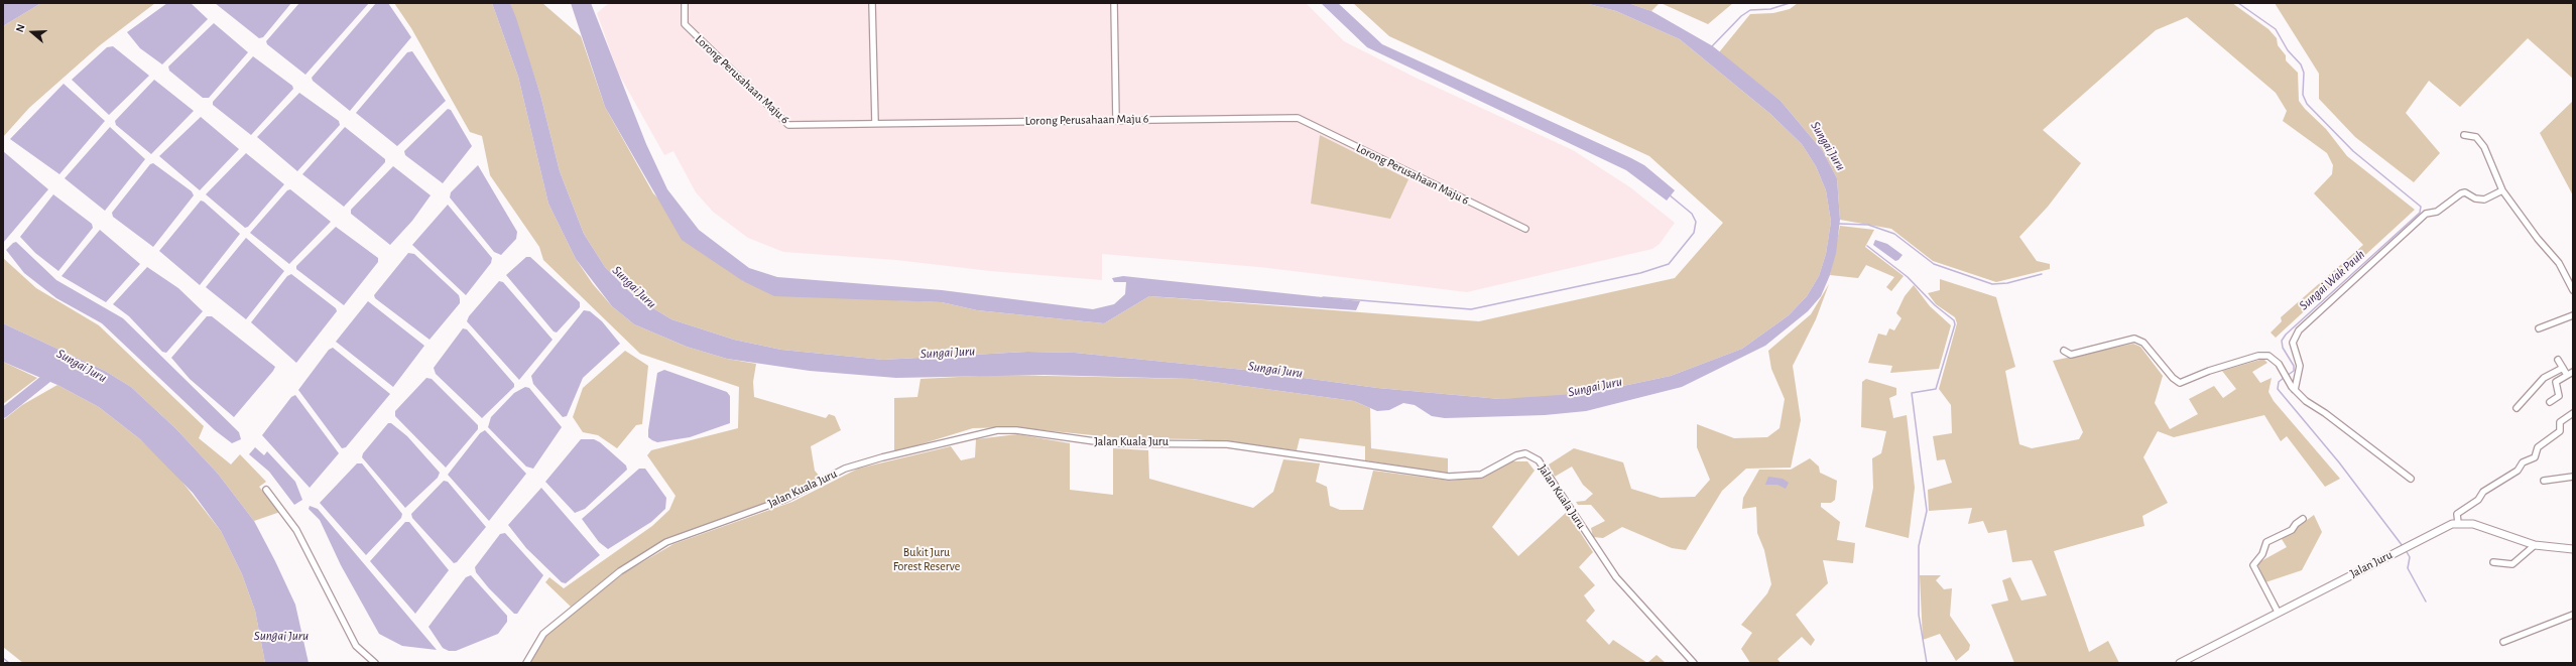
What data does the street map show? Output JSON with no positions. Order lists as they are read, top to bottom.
{
  "streets": {
    "street": ["Lorong Perusahaan Maju 6", "Jalan Kuala Juru", "Jalan Juru"]
  },
  "water": ["Sungai Juru", "Sungai Wak Pauh"],
  "parks": ["Bukit Juru Forest Reserve"],
  "north": "left"
}
